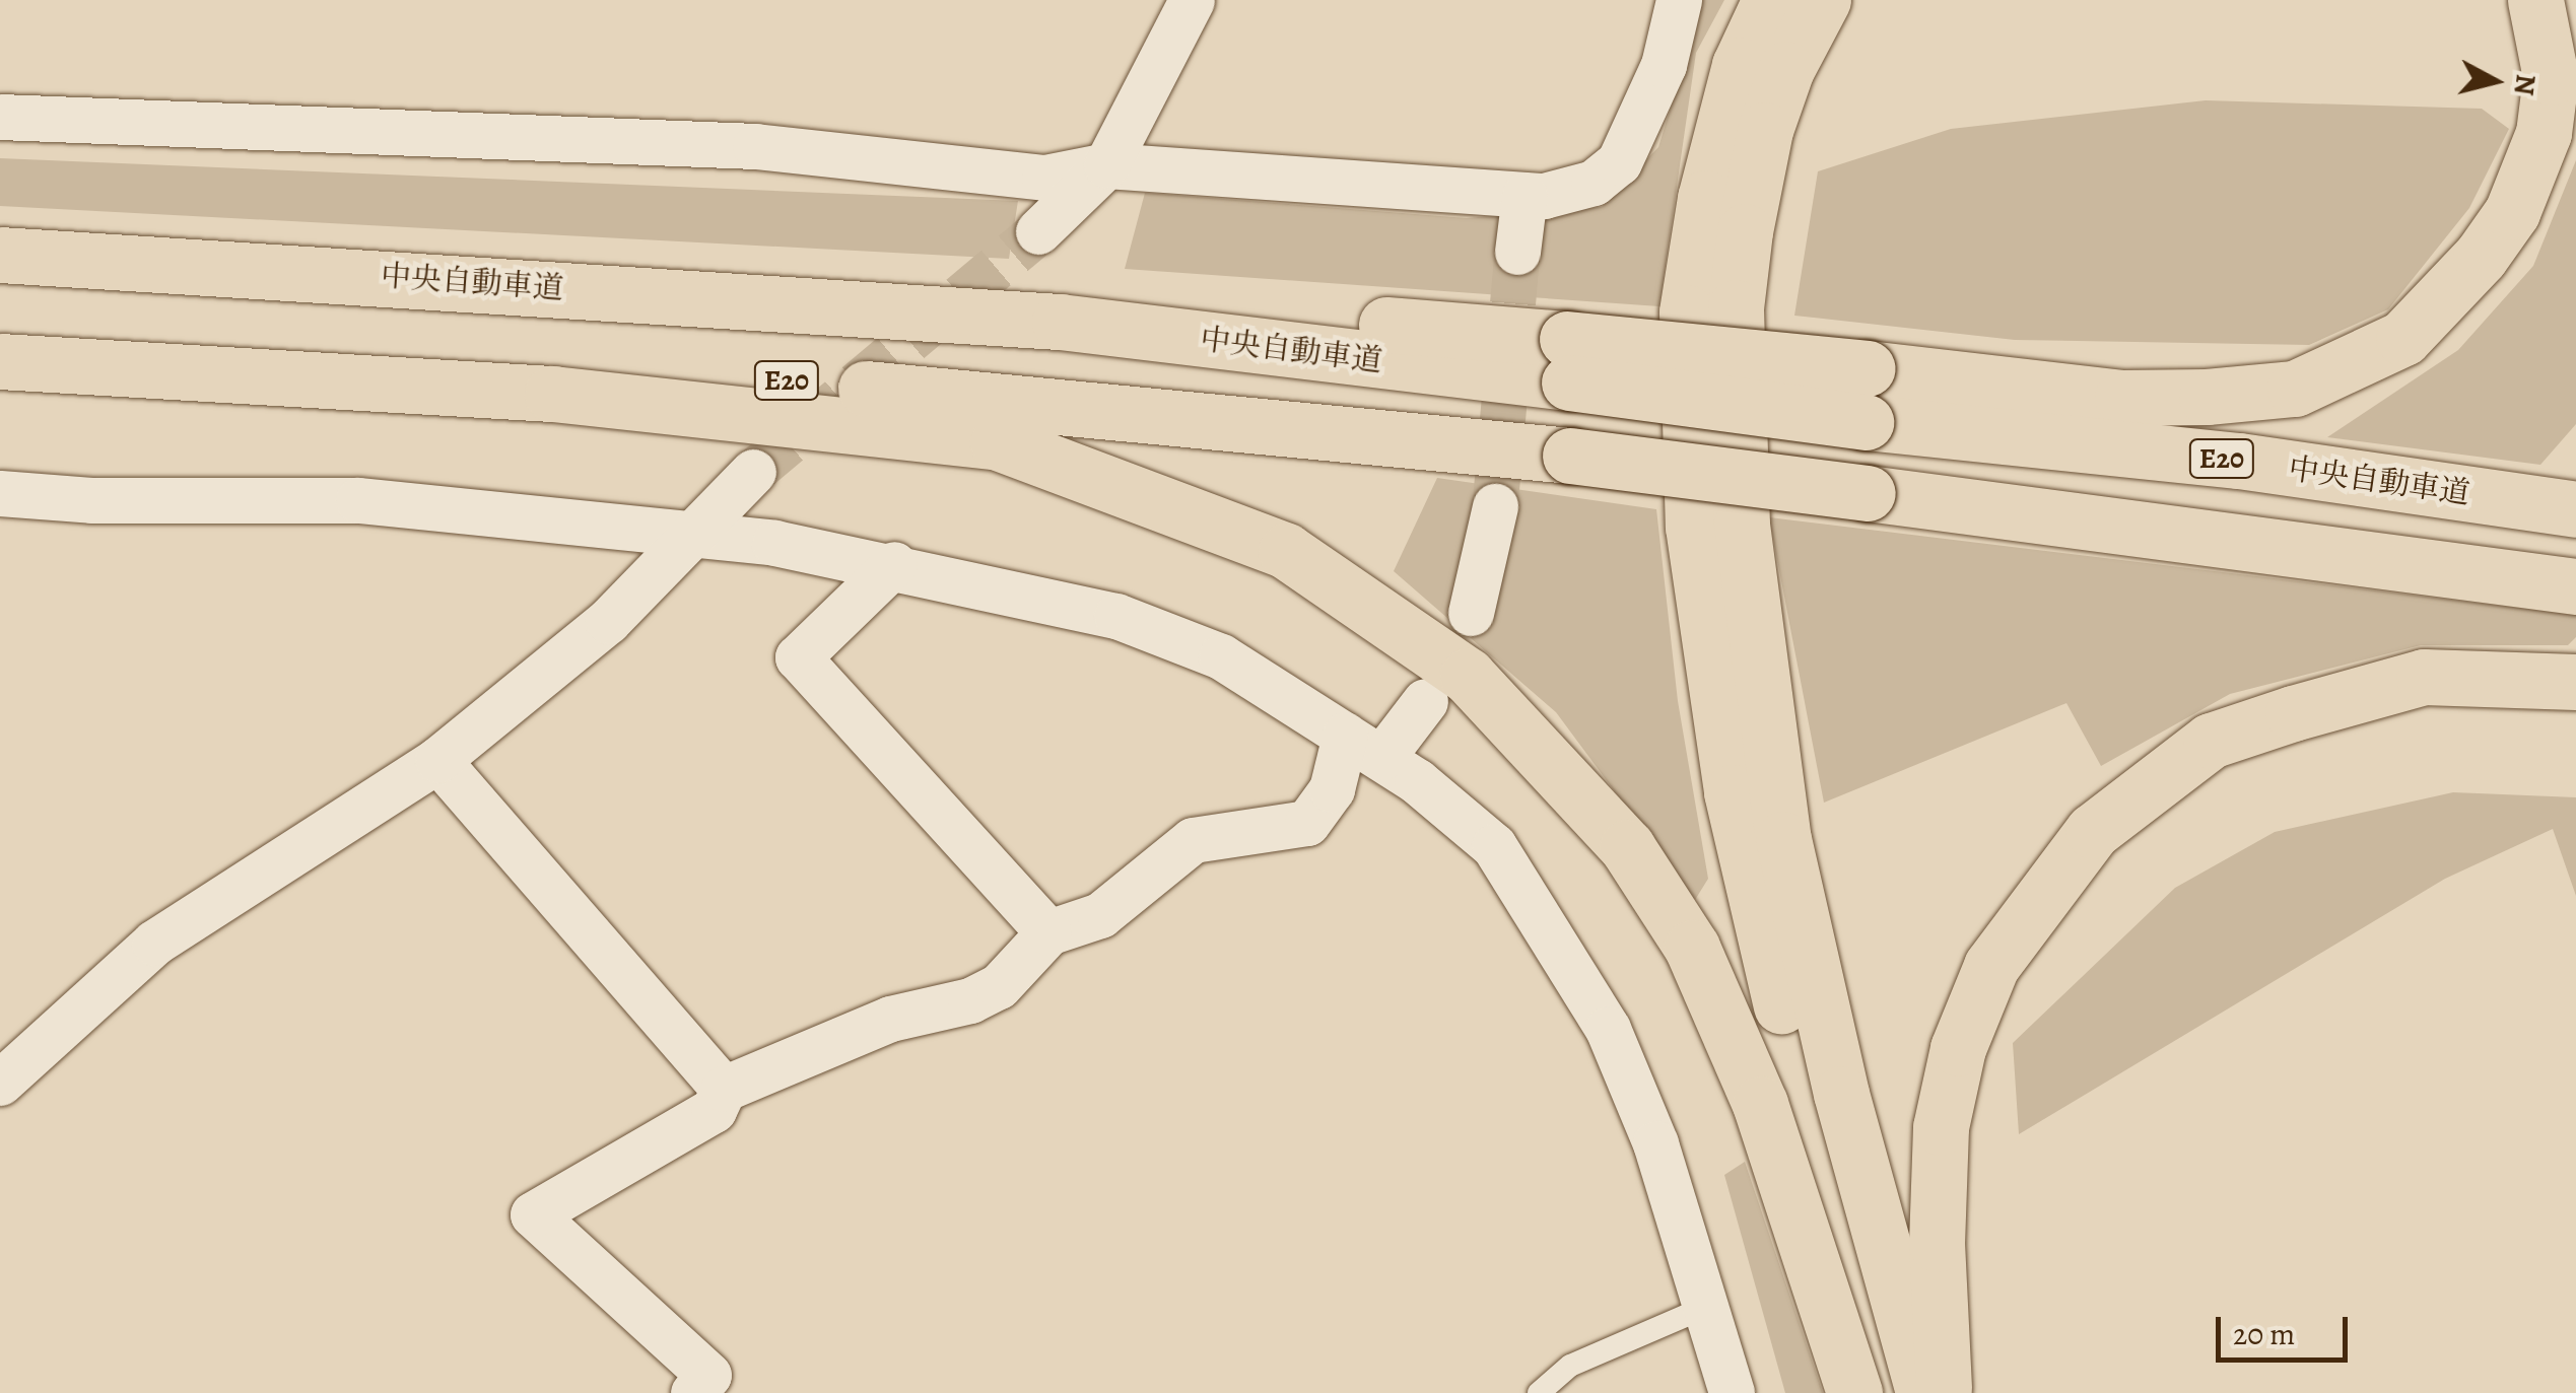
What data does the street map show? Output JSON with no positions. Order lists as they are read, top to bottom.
{
  "streets": {
    "highway": ["中央自動車道", "E20"]
  },
  "scale_bar": "20 m",
  "north": "right"
}
